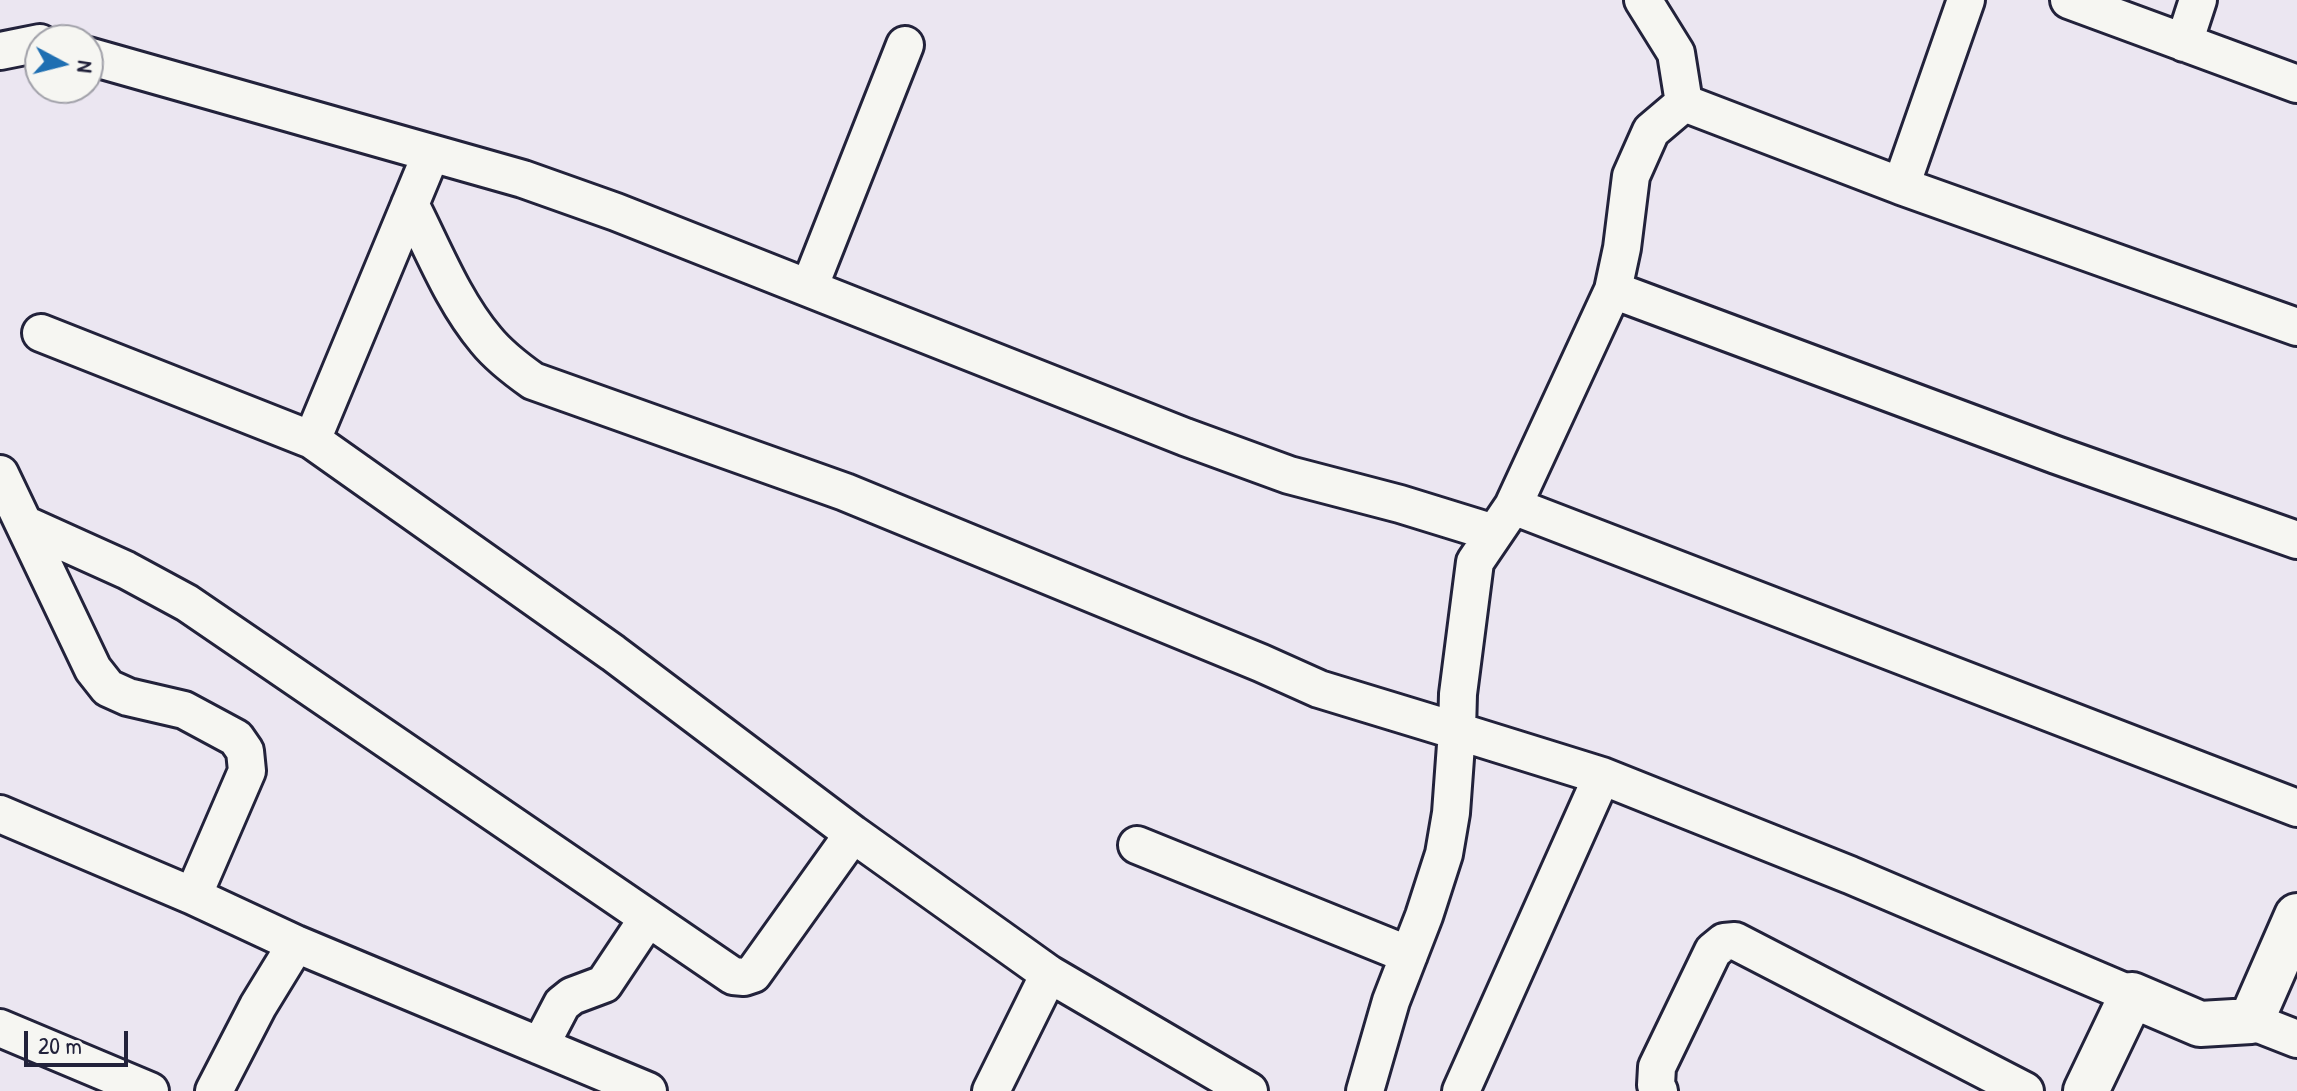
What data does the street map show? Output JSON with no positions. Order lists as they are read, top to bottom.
{
  "scale_bar": "20 m",
  "north": "right"
}
